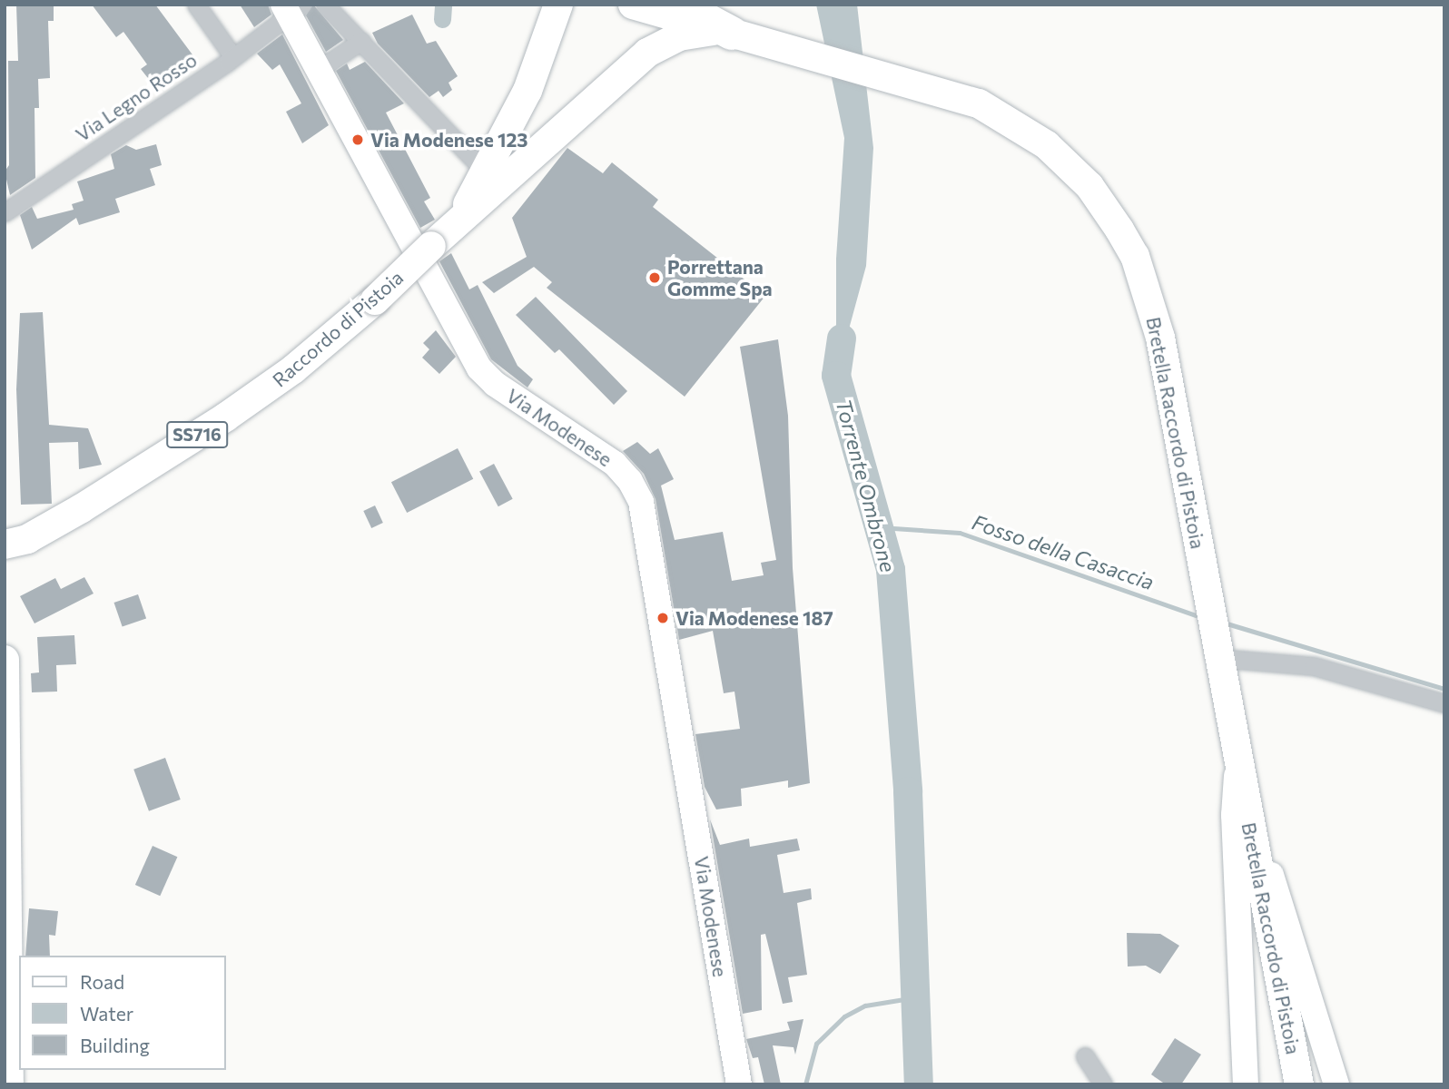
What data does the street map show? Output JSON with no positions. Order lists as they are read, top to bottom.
{
  "streets": {
    "main road": ["Raccordo di Pistoia", "Bretella Raccordo di Pistoia", "SS716"],
    "street": ["Via Legno Rosso", "Via Modenese"]
  },
  "crossings": [
    ["Via Legno Rosso", "Via Modenese"]
  ],
  "water": ["Torrente Ombrone", "Fosso della Casaccia"],
  "places": ["Via Modenese 123", "Porrettana Gomme Spa", "Via Modenese 187"],
  "legend": ["Road", "Water", "Building"]
}
